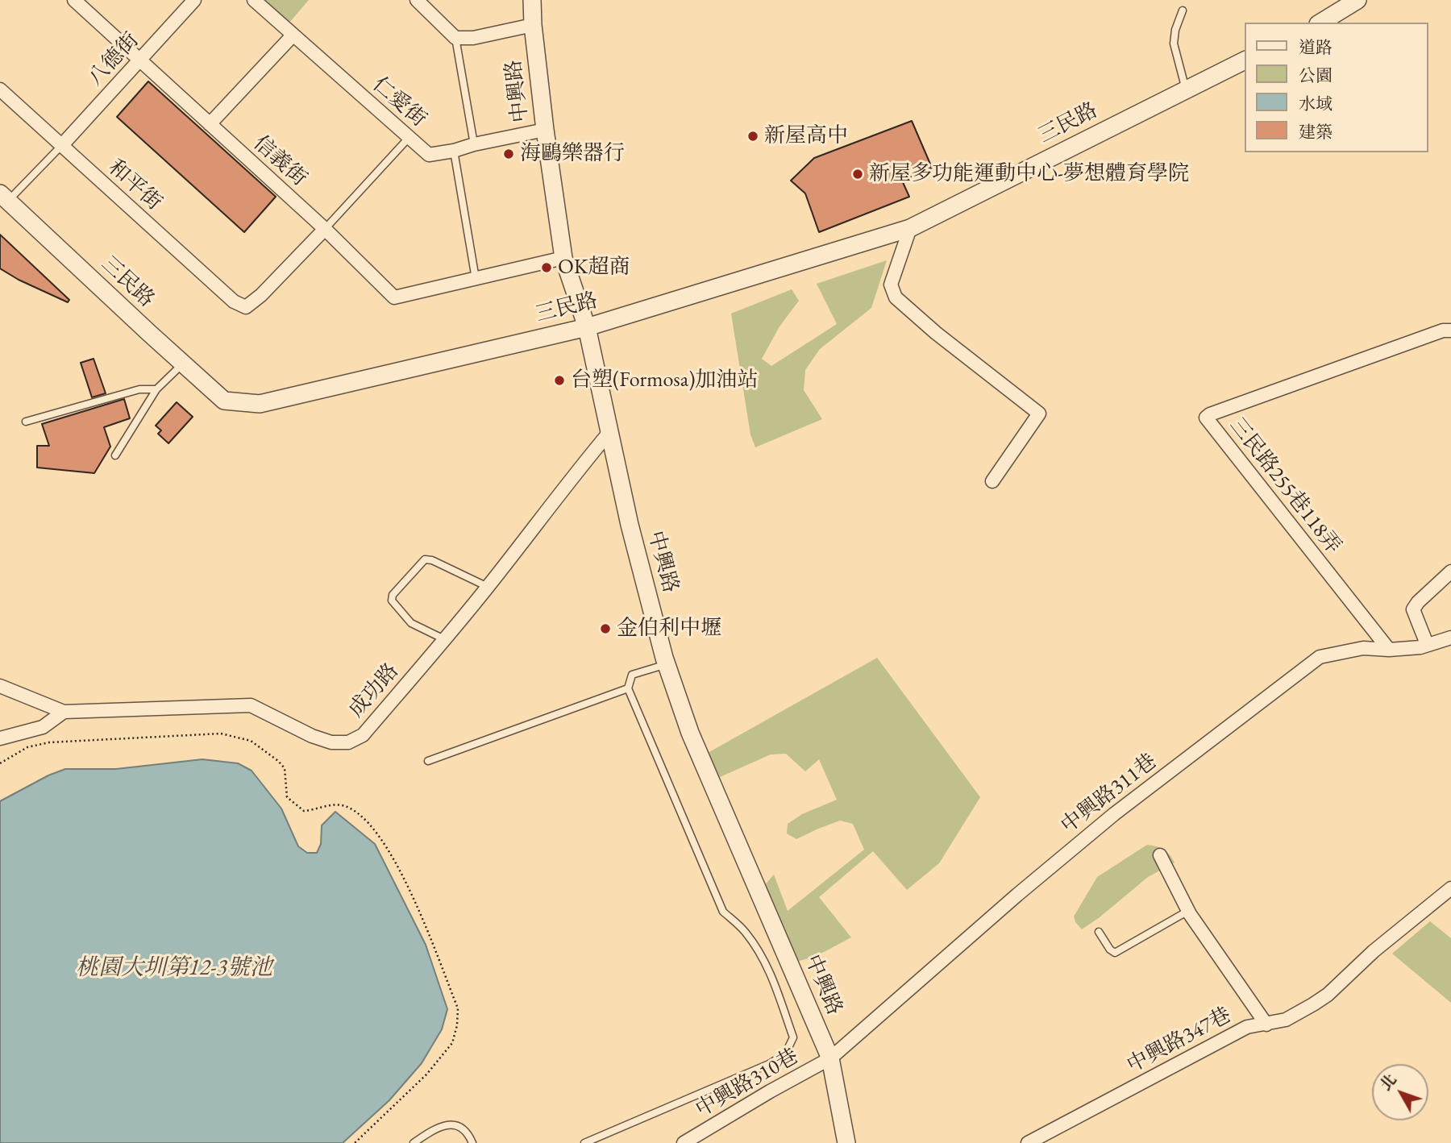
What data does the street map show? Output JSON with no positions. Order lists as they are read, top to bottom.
{
  "streets": {
    "street": [
      "八德街",
      "中興路",
      "仁愛街",
      "三民路",
      "信義街",
      "和平街",
      "三民路255巷118弄",
      "成功路",
      "中興路311巷",
      "中興路347巷",
      "中興路310巷"
    ]
  },
  "crossings": [
    ["八德街", "信義街"],
    ["八德街", "和平街"],
    ["中興路", "仁愛街"],
    ["中興路", "三民路"],
    ["中興路", "成功路"],
    ["中興路", "中興路311巷"],
    ["中興路", "中興路310巷"],
    ["信義街", "和平街"],
    ["三民路255巷118弄", "中興路311巷"],
    ["中興路311巷", "中興路310巷"]
  ],
  "water": ["桃園大圳第12-3號池"],
  "places": [
    "新屋高中",
    "海鷗樂器行",
    "新屋多功能運動中心-夢想體育學院",
    "OK超商",
    "台塑(Formosa)加油站",
    "金伯利中壢"
  ],
  "legend": [
    "道路",
    "公園",
    "水域",
    "建築"
  ],
  "north": "top left"
}
